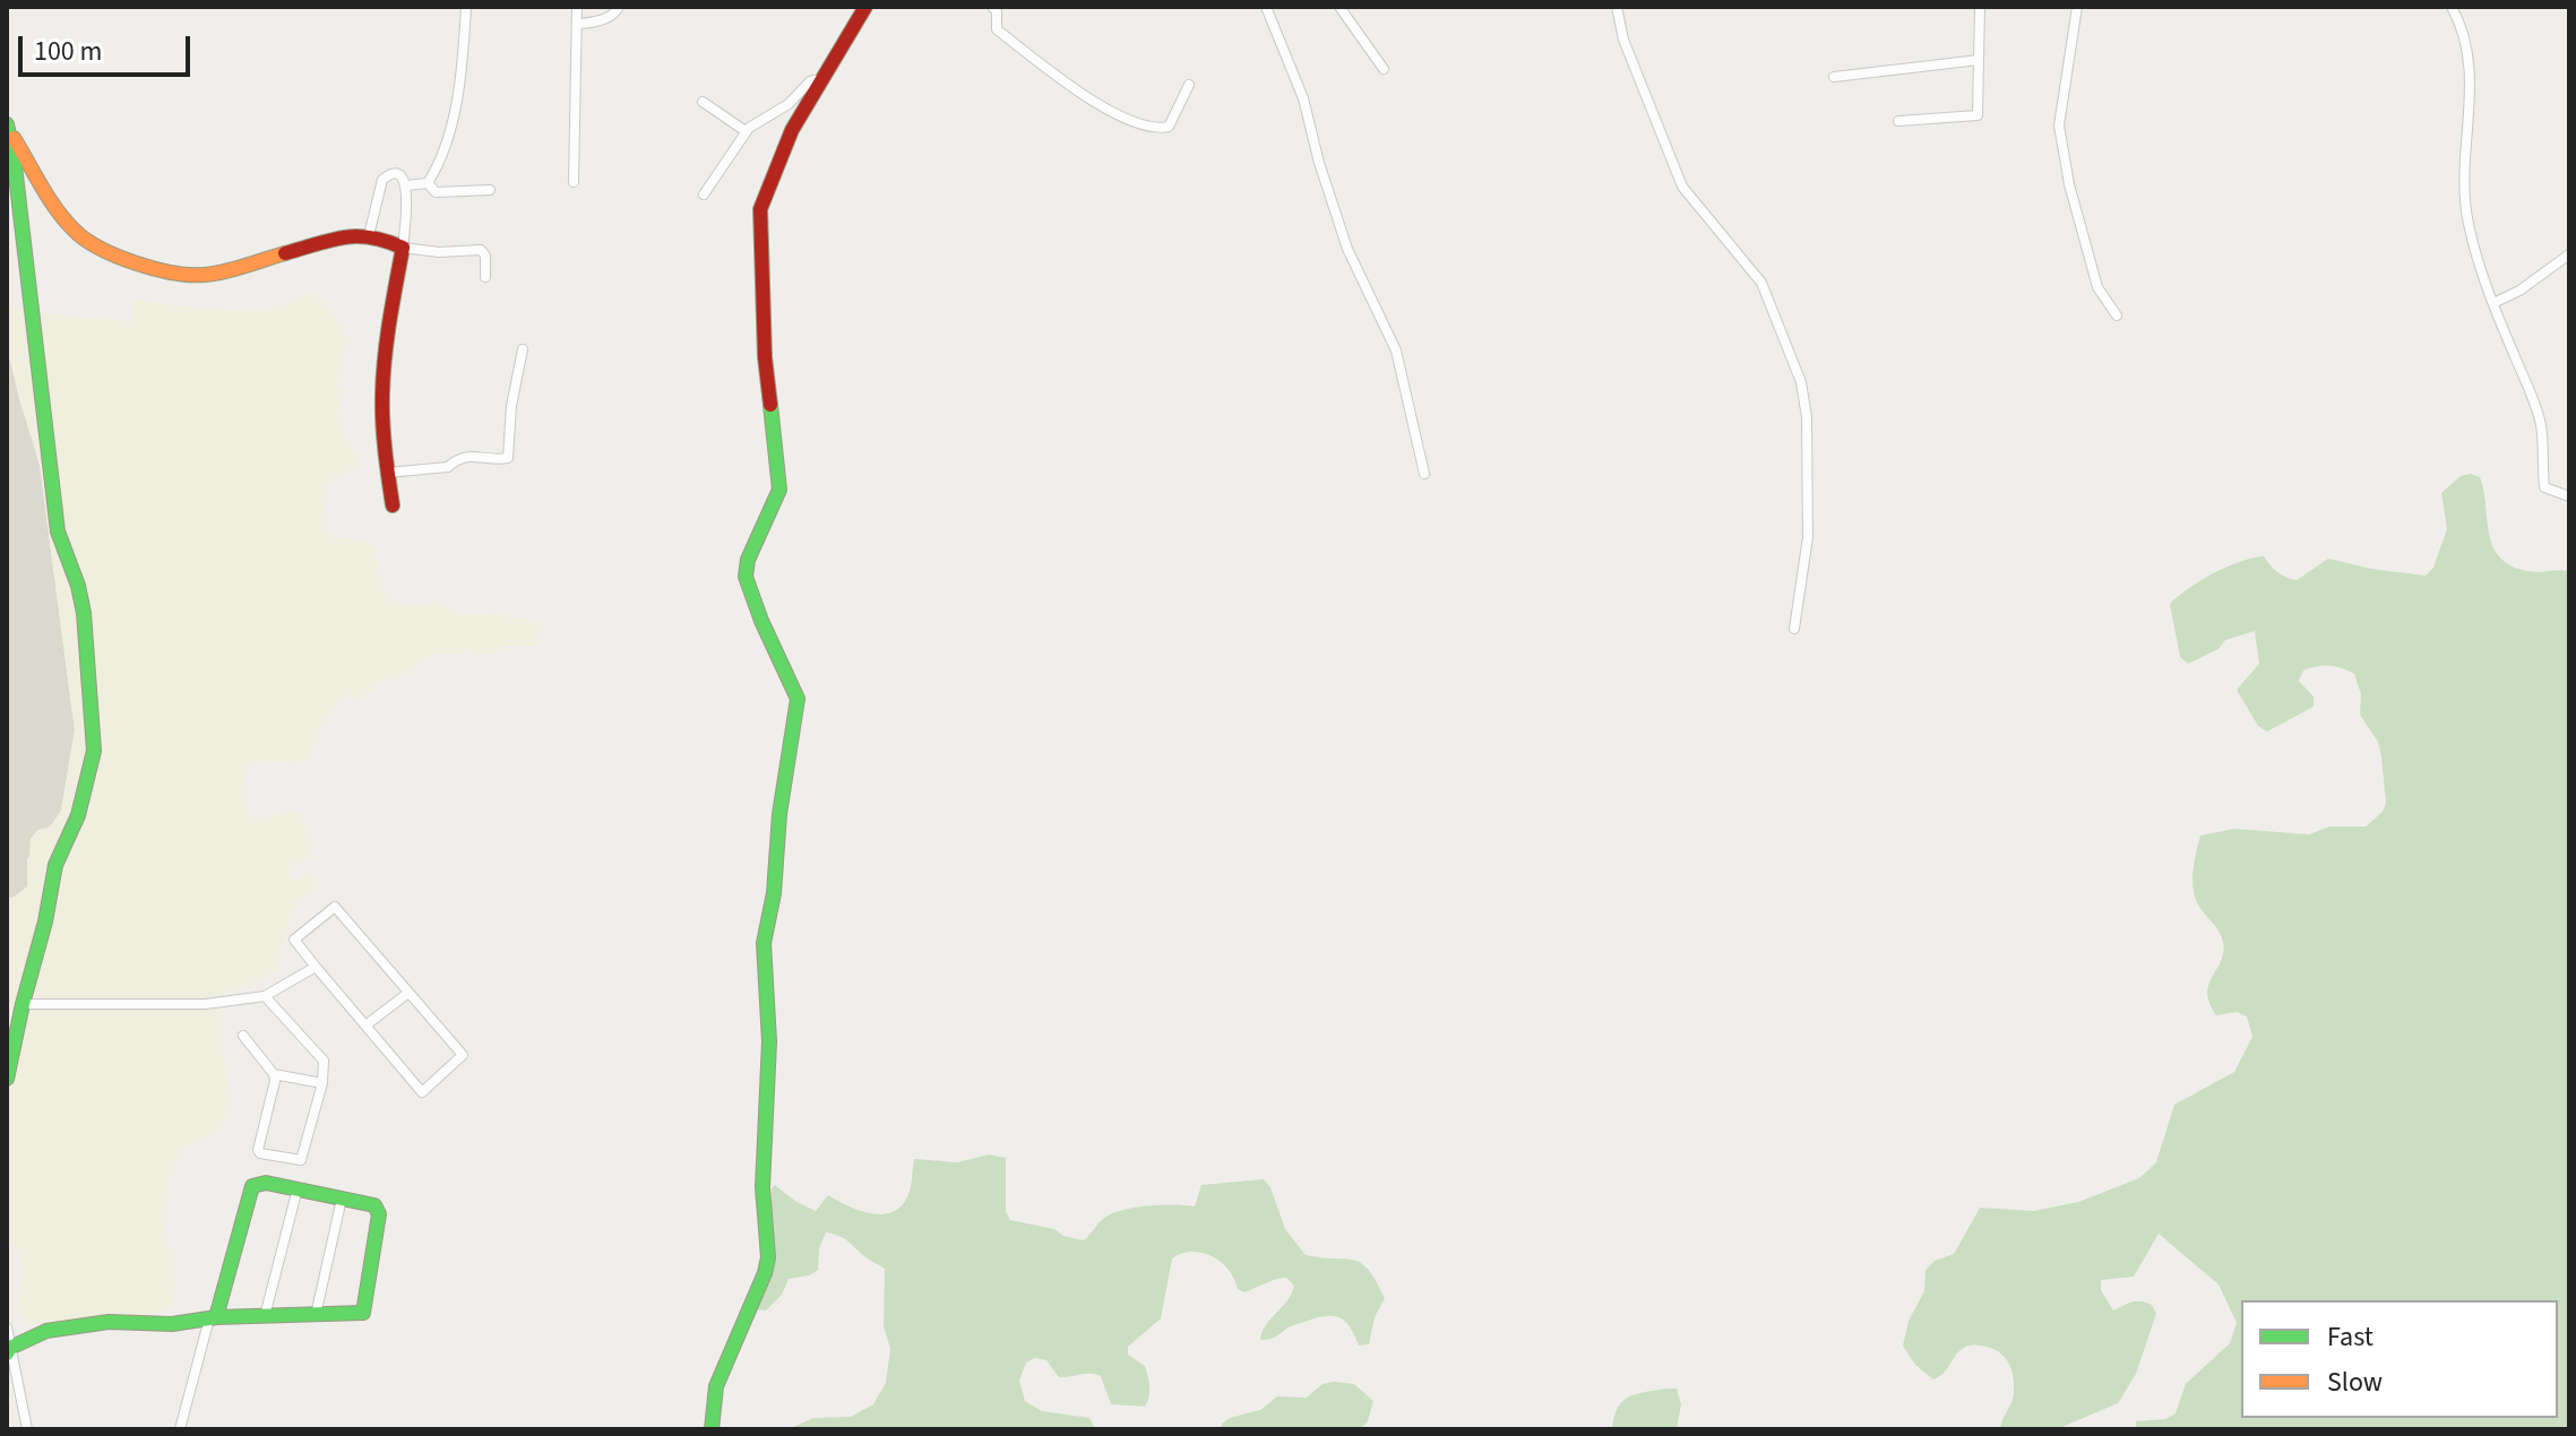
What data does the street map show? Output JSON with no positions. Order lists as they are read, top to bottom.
{
  "legend": ["Fast", "Slow"],
  "scale_bar": "100 m"
}
